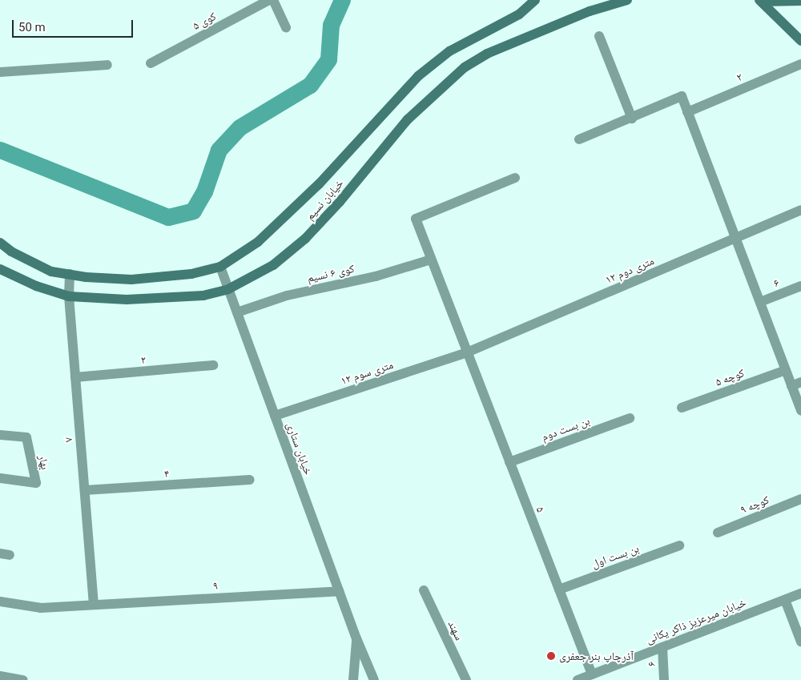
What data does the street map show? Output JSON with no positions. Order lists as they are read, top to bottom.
{
  "streets": {
    "main road": ["خیابان نسیم"],
    "street": [
      "کوی ۵",
      "۲",
      "۱۲ متری دوم",
      "کوی ۶ نسیم",
      "۶",
      "۱۲ متری سوم",
      "کوچه ۵",
      "بن بست دوم",
      "۷",
      "خیابان ستاری",
      "بهار",
      "۴",
      "کوچه ۹",
      "۵",
      "بن بست اول",
      "۹",
      "خیابان میرعزیز ذاکر یکانی",
      "سهند"
    ]
  },
  "crossings": [
    ["۲", "۷"],
    ["خیابان نسیم", "۷"],
    ["خیابان نسیم", "خیابان ستاری"],
    ["۱۲ متری دوم", "۱۲ متری سوم"],
    ["۱۲ متری دوم", "۵"],
    ["کوی ۶ نسیم", "خیابان ستاری"],
    ["کوی ۶ نسیم", "۵"],
    ["۶", "خیابان میرعزیز ذاکر یکانی"],
    ["۱۲ متری سوم", "خیابان ستاری"],
    ["۱۲ متری سوم", "۵"],
    ["بن بست دوم", "۵"],
    ["۷", "۴"],
    ["۷", "۹"],
    ["خیابان ستاری", "۹"],
    ["۵", "بن بست اول"],
    ["۵", "خیابان میرعزیز ذاکر یکانی"]
  ],
  "places": ["آذرچاپ بنر جعفری"],
  "scale_bar": "50 m"
}
